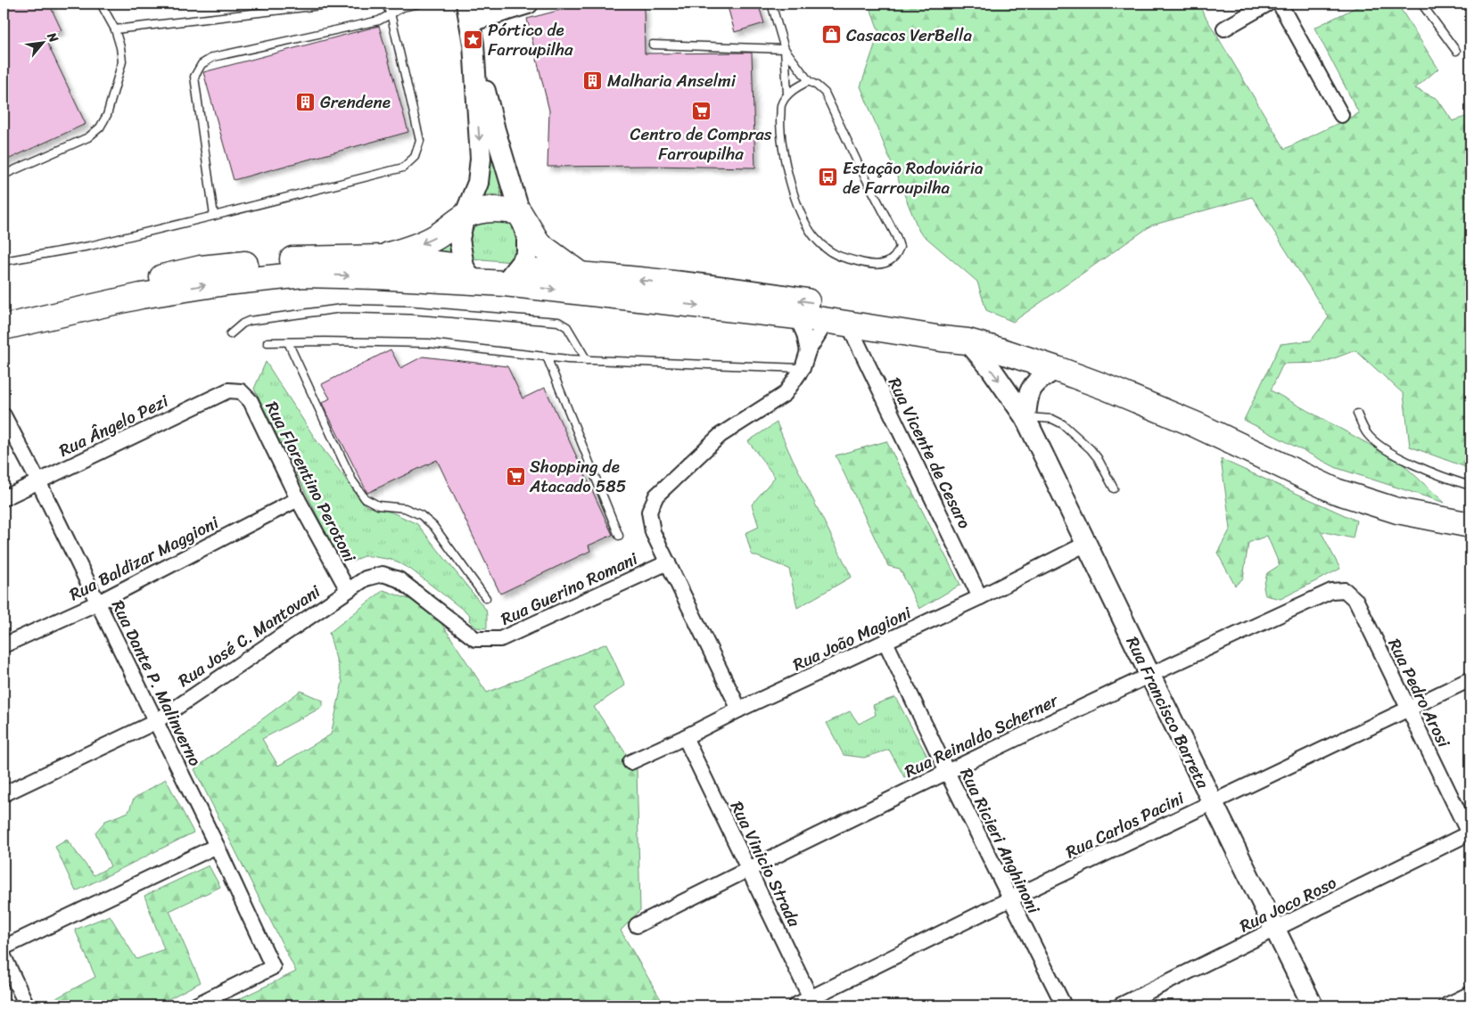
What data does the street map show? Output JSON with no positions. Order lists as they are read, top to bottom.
{
  "streets": {
    "street": [
      "Rua Ângelo Pezi",
      "Rua Vicente de Cesaro",
      "Rua Florentino Perotoni",
      "Rua Baldizar Maggioni",
      "Rua Guerino Romani",
      "Rua José C. Mantovani",
      "Rua João Magioni",
      "Rua Dante P. Malinverno",
      "Rua Pedro Arosi",
      "Rua Francisco Barreta",
      "Rua Reinaldo Scherner",
      "Rua Carlos Pacini",
      "Rua Ricieri Anghinoni",
      "Rua Vinicio Strada",
      "Rua Joco Roso"
    ]
  },
  "crossings": [
    ["Rua Ângelo Pezi", "Rua Florentino Perotoni"],
    ["Rua Ângelo Pezi", "Rua Dante P. Malinverno"],
    ["Rua Vicente de Cesaro", "Rua João Magioni"],
    ["Rua Florentino Perotoni", "Rua Baldizar Maggioni"],
    ["Rua Florentino Perotoni", "Rua Guerino Romani"],
    ["Rua Florentino Perotoni", "Rua José C. Mantovani"],
    ["Rua Baldizar Maggioni", "Rua Dante P. Malinverno"],
    ["Rua Guerino Romani", "Rua José C. Mantovani"],
    ["Rua José C. Mantovani", "Rua Dante P. Malinverno"],
    ["Rua João Magioni", "Rua Francisco Barreta"],
    ["Rua João Magioni", "Rua Ricieri Anghinoni"],
    ["Rua João Magioni", "Rua Vinicio Strada"],
    ["Rua Pedro Arosi", "Rua Reinaldo Scherner"],
    ["Rua Pedro Arosi", "Rua Carlos Pacini"],
    ["Rua Pedro Arosi", "Rua Joco Roso"],
    ["Rua Francisco Barreta", "Rua Reinaldo Scherner"],
    ["Rua Francisco Barreta", "Rua Carlos Pacini"],
    ["Rua Francisco Barreta", "Rua Joco Roso"],
    ["Rua Reinaldo Scherner", "Rua Ricieri Anghinoni"],
    ["Rua Reinaldo Scherner", "Rua Vinicio Strada"],
    ["Rua Carlos Pacini", "Rua Ricieri Anghinoni"],
    ["Rua Carlos Pacini", "Rua Vinicio Strada"]
  ],
  "places": {
    "shop": ["Casacos VerBella"],
    "place": ["Pórtico de Farroupilha"],
    "building": ["Malharia Anselmi", "Grendene"],
    "supermarket": ["Centro de Compras Farroupilha", "Shopping de Atacado 585"],
    "bus stop": ["Estação Rodoviária de Farroupilha"]
  },
  "north": "top right"
}
